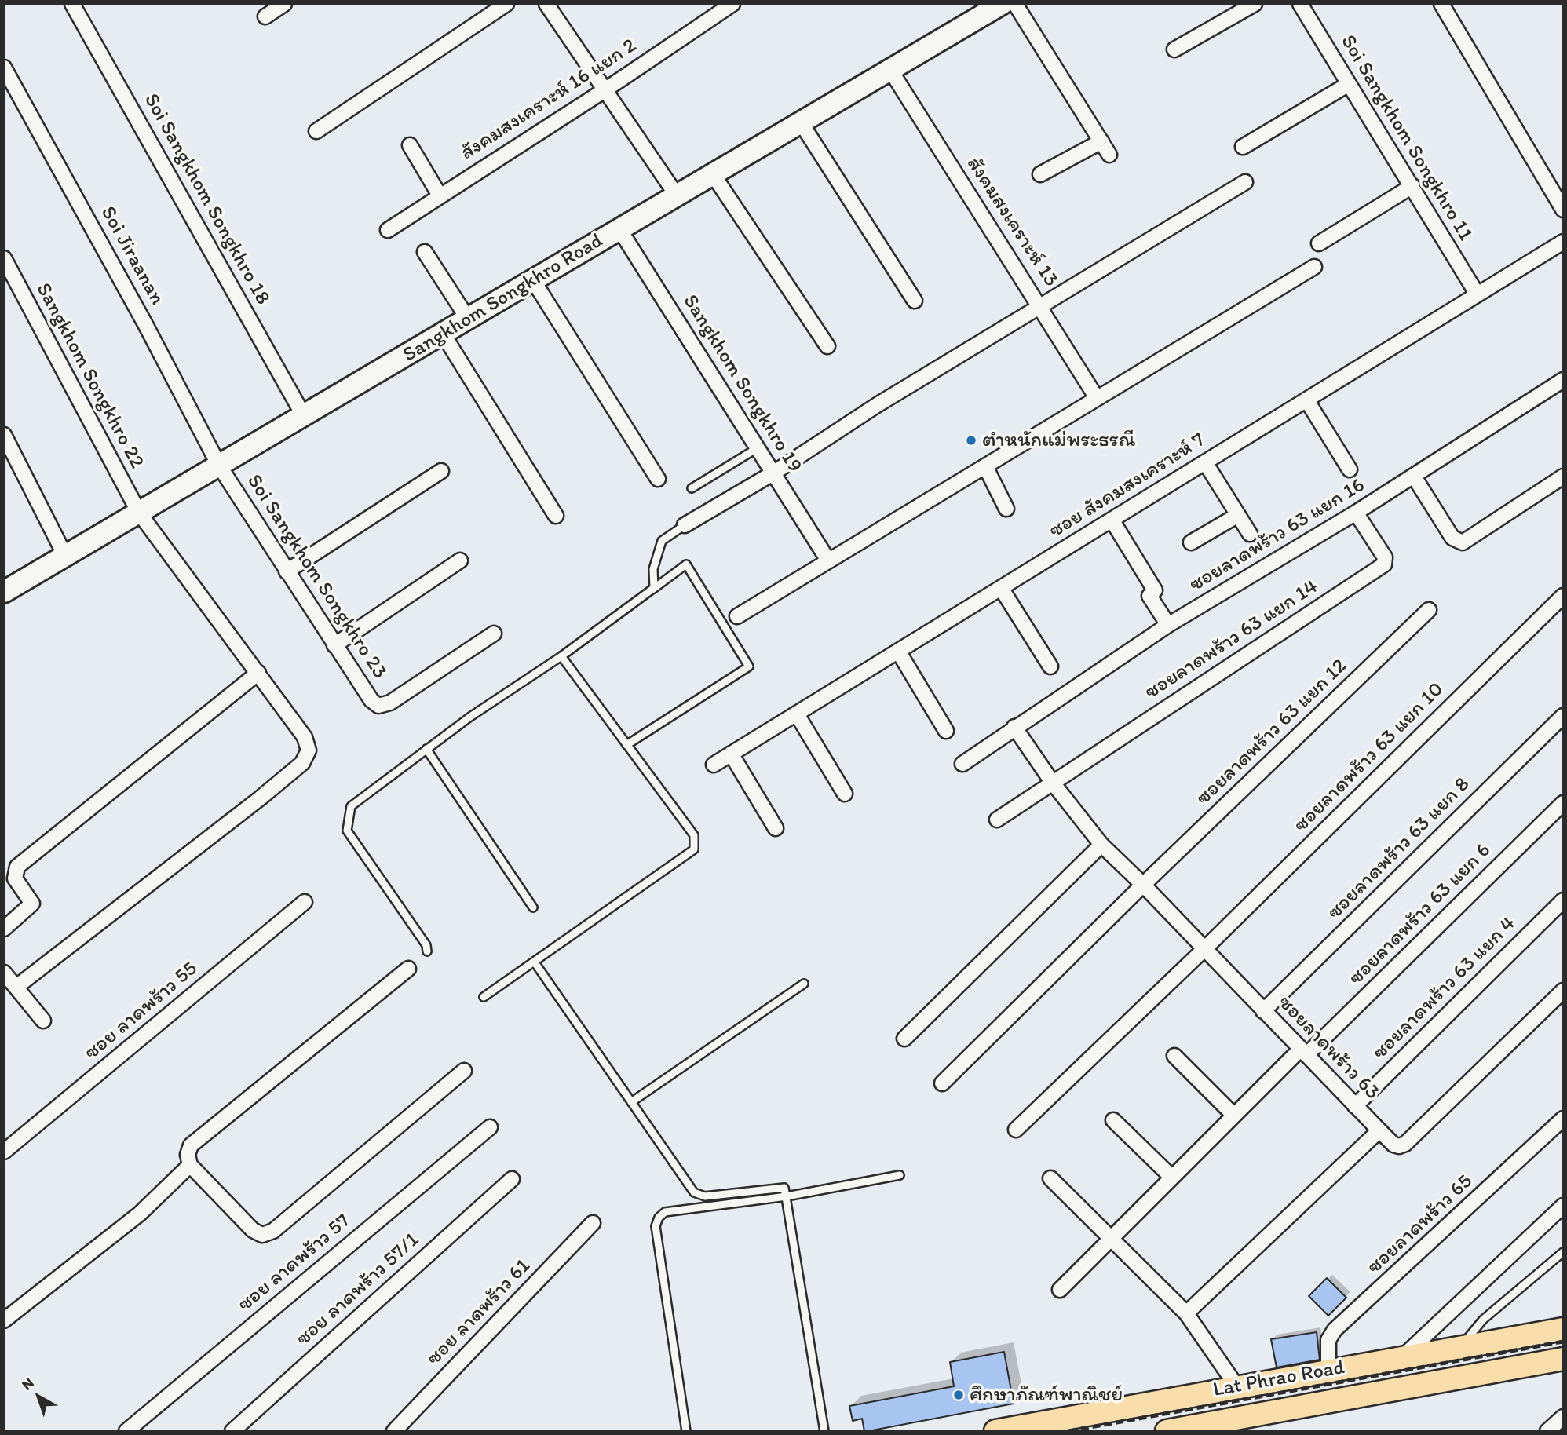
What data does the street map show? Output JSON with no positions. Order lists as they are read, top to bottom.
{
  "streets": {
    "main road": ["Sangkhom Songkhro Road", "Lat Phrao Road"],
    "street": [
      "สังคมสงเคราะห์ 16 แยก 2",
      "Soi Sangkhom Songkhro 11",
      "Soi Sangkhom Songkhro 18",
      "สังคมสงเคราะห์ 13",
      "Soi Jiraanan",
      "Sangkhom Songkhro 22",
      "Sangkhom Songkhro 19",
      "ซอย สังคมสงเคราะห์ 7",
      "ซอยลาดพร้าว 63 แยก 16",
      "Soi Sangkhom Songkhro 23",
      "ซอยลาดพร้าว 63 แยก 14",
      "ซอยลาดพร้าว 63 แยก 12",
      "ซอยลาดพร้าว 63 แยก 10",
      "ซอยลาดพร้าว 63 แยก 8",
      "ซอยลาดพร้าว 63 แยก 6",
      "ซอยลาดพร้าว 63 แยก 4",
      "ซอย ลาดพร้าว 55",
      "ซอยลาดพร้าว 63",
      "ซอยลาดพร้าว 65",
      "ซอย ลาดพร้าว 57",
      "ซอย ลาดพร้าว 57/1",
      "ซอย ลาดพร้าว 61"
    ]
  },
  "crossings": [
    ["Soi Sangkhom Songkhro 11", "ซอย สังคมสงเคราะห์ 7"],
    ["Soi Sangkhom Songkhro 18", "Sangkhom Songkhro Road"],
    ["สังคมสงเคราะห์ 13", "Sangkhom Songkhro Road"],
    ["Soi Jiraanan", "Sangkhom Songkhro Road"],
    ["Soi Jiraanan", "Soi Sangkhom Songkhro 23"],
    ["Sangkhom Songkhro Road", "Sangkhom Songkhro 22"],
    ["Sangkhom Songkhro Road", "Sangkhom Songkhro 19"],
    ["Sangkhom Songkhro Road", "Soi Sangkhom Songkhro 23"],
    ["ซอยลาดพร้าว 63 แยก 16", "ซอยลาดพร้าว 63 แยก 14"],
    ["ซอยลาดพร้าว 63 แยก 16", "ซอยลาดพร้าว 63"],
    ["ซอยลาดพร้าว 63 แยก 14", "ซอยลาดพร้าว 63"],
    ["ซอยลาดพร้าว 63 แยก 12", "ซอยลาดพร้าว 63"],
    ["ซอยลาดพร้าว 63 แยก 10", "ซอยลาดพร้าว 63"],
    ["ซอยลาดพร้าว 63 แยก 8", "ซอยลาดพร้าว 63"],
    ["ซอยลาดพร้าว 63 แยก 6", "ซอยลาดพร้าว 63"],
    ["ซอยลาดพร้าว 63 แยก 4", "ซอยลาดพร้าว 63"],
    ["ซอยลาดพร้าว 65", "Lat Phrao Road"]
  ],
  "places": ["ตำหนักแม่พระธรณี", "ศึกษาภัณฑ์พาณิชย์"],
  "north": "top left"
}
